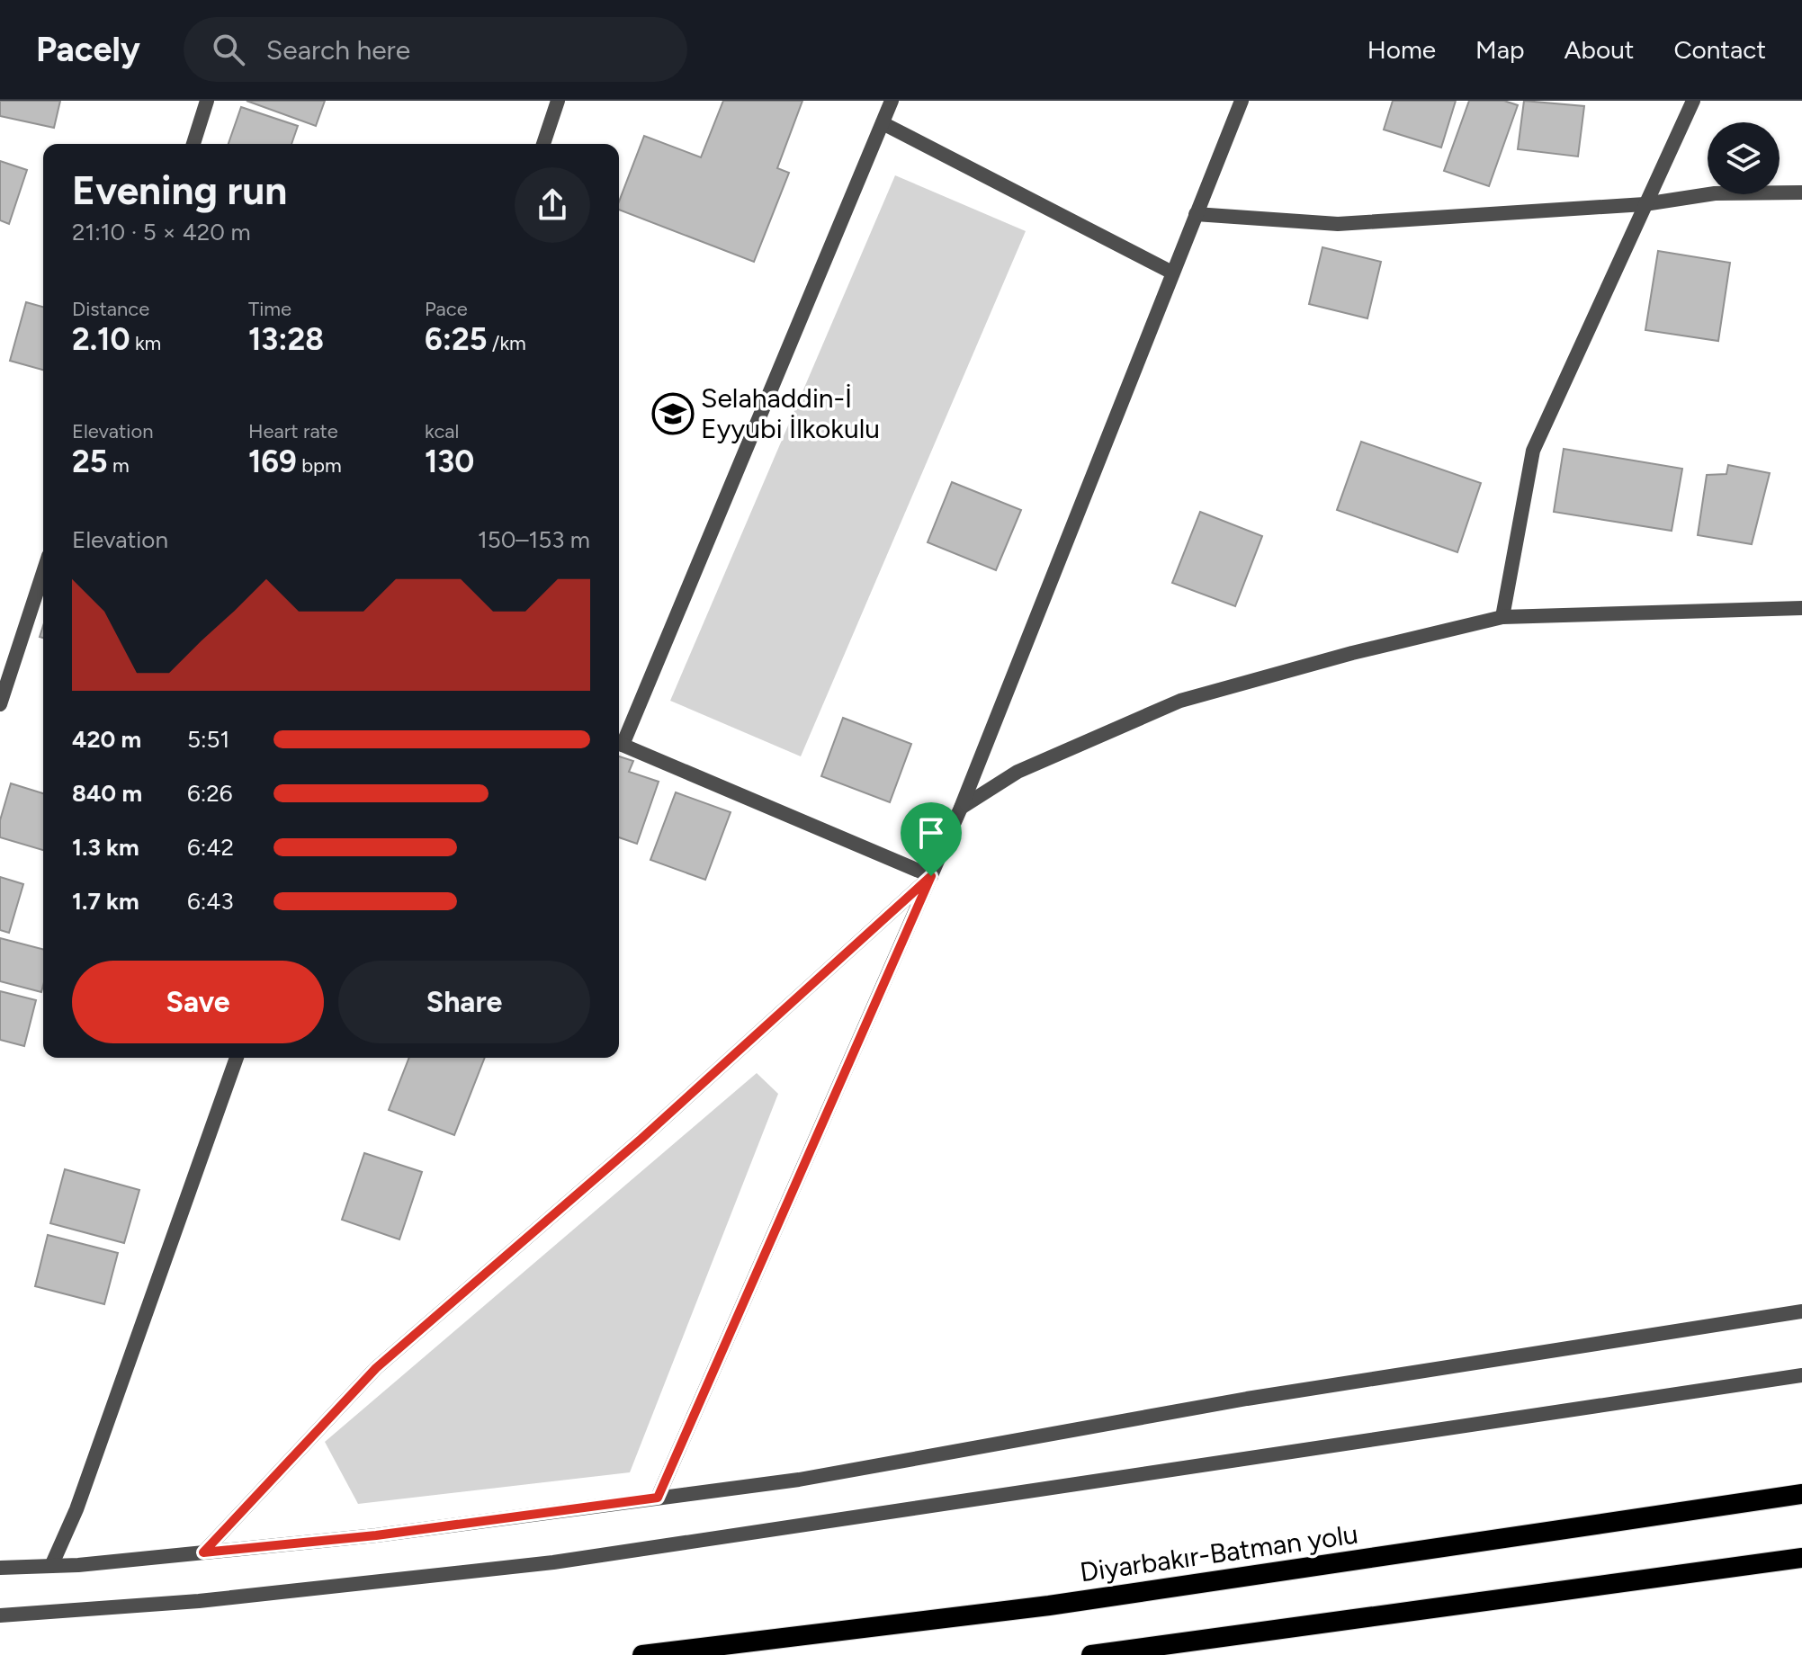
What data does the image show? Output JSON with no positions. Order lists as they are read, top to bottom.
{
  "streets": {
    "highway": ["Diyarbakır-Batman yolu"]
  },
  "places": {
    "school or university": ["Selahaddin-İ Eyyubi İlkokulu"]
  },
  "page": {
    "header": "Pacely",
    "search": "Search here",
    "nav": [
      "Home",
      "Map",
      "About",
      "Contact"
    ],
    "heading": ["Evening run", "21:10 · 5 × 420 m"],
    "stats": [
      ["Distance", "2.10 km"],
      ["Time", "13:28"],
      ["Pace", "6:25 /km"],
      ["Elevation", "25 m"],
      ["Heart rate", "169 bpm"],
      ["kcal", "130"]
    ],
    "chart": ["Elevation", "150–153 m"],
    "list": [
      {
        "name": "420 m",
        "note": "5:51"
      },
      {
        "name": "840 m",
        "note": "6:26"
      },
      {
        "name": "1.3 km",
        "note": "6:42"
      },
      {
        "name": "1.7 km",
        "note": "6:43"
      }
    ],
    "buttons": ["Save", "Share"]
  }
}
